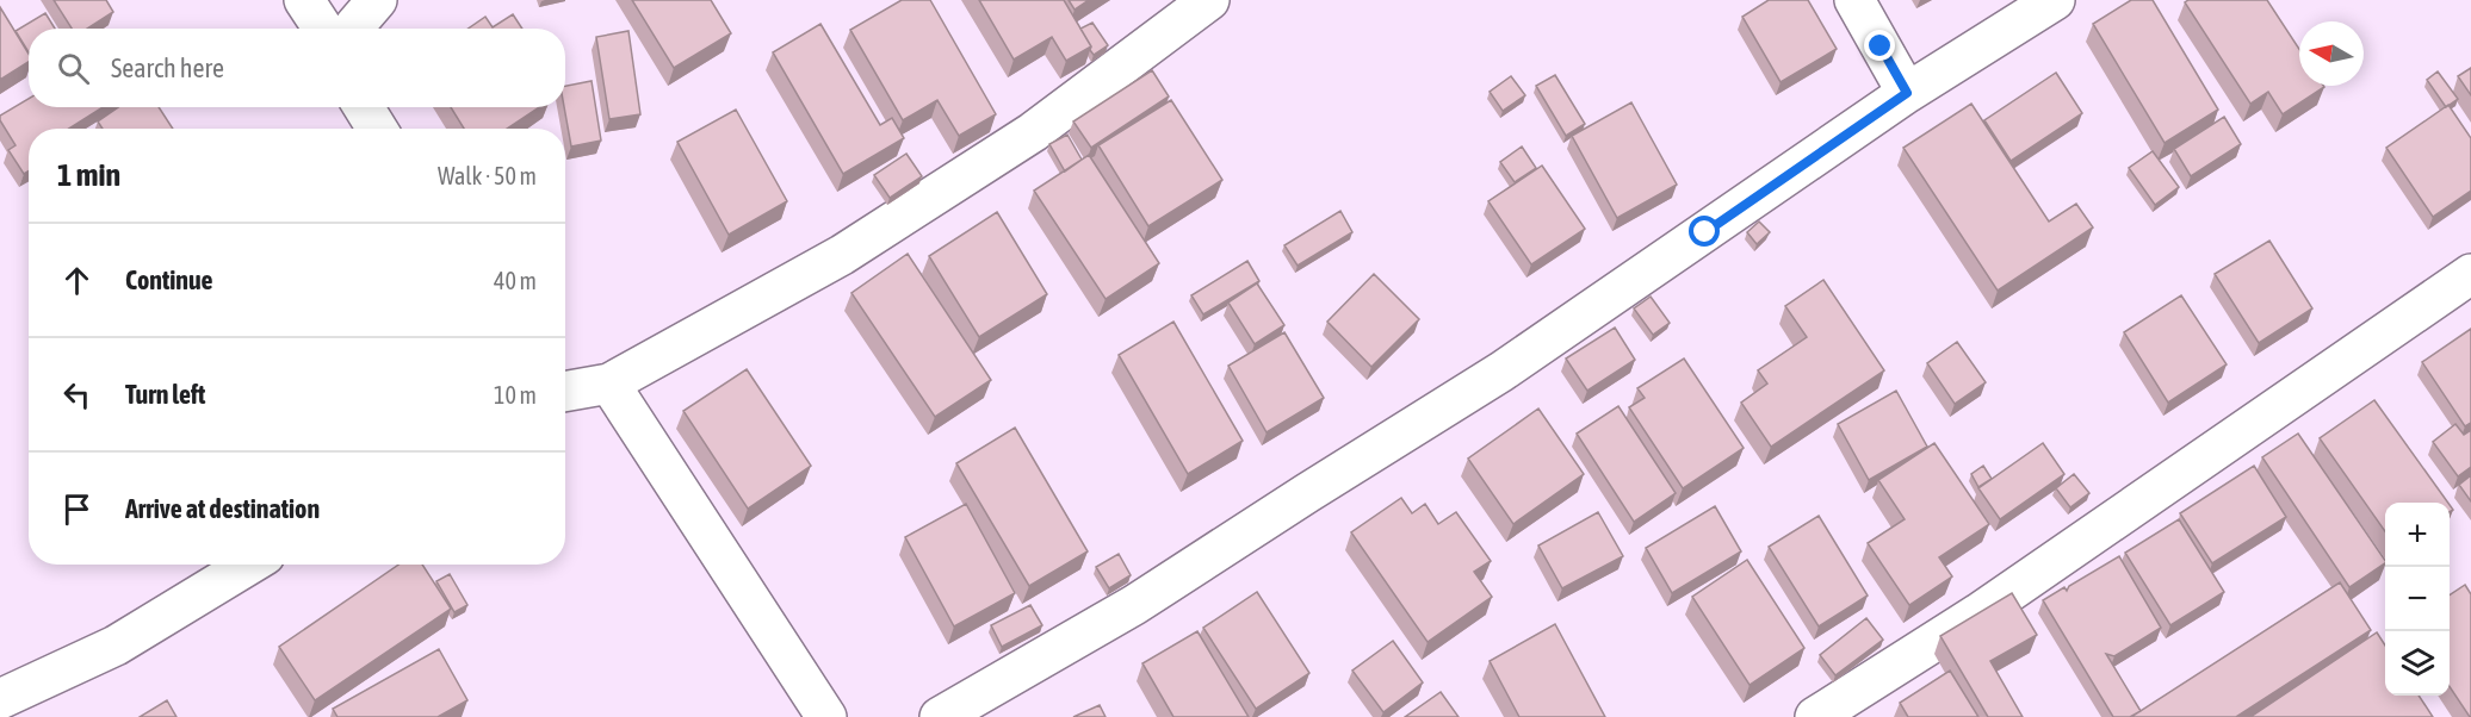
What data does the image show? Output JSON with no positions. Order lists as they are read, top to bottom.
{
  "north": "left",
  "page": {
    "search": "Search here",
    "heading": ["1 min", "Walk · 50 m"],
    "list": [
      ["Continue", "40 m"],
      ["Turn left", "10 m"],
      "Arrive at destination"
    ],
    "map_buttons": ["+", "−"]
  }
}
